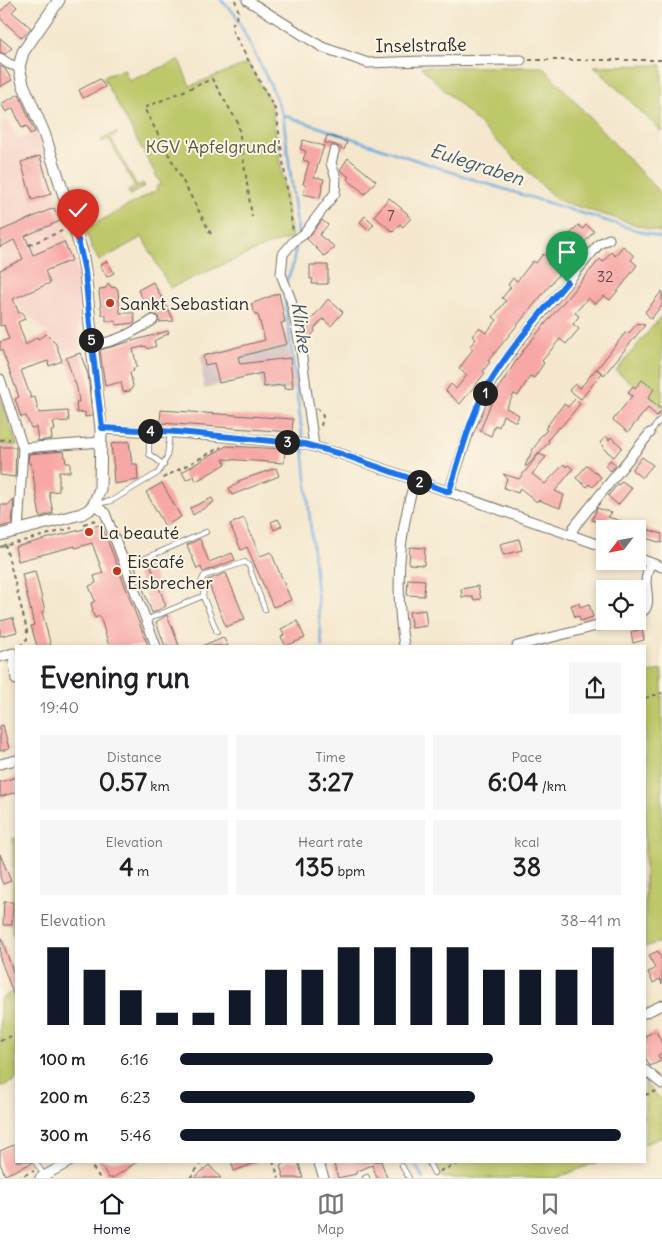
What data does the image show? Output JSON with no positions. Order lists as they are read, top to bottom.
{
  "streets": {
    "street": ["Inselstraße"]
  },
  "water": ["Eulegraben", "Klinke"],
  "parks": ["KGV 'Apfelgrund'"],
  "places": ["Sankt Sebastian", "La beauté", "Eiscafé Eisbrecher"],
  "house_numbers": ["7", "32"],
  "north": "bottom left",
  "page": {
    "pins": [
      "5",
      "1",
      "4",
      "3",
      "2"
    ],
    "heading": ["Evening run", "19:40"],
    "stats": [
      ["Distance", "0.57 km"],
      ["Time", "3:27"],
      ["Pace", "6:04 /km"],
      ["Elevation", "4 m"],
      ["Heart rate", "135 bpm"],
      ["kcal", "38"]
    ],
    "chart": ["Elevation", "38–41 m"],
    "list": [
      {
        "name": "100 m",
        "note": "6:16"
      },
      {
        "name": "200 m",
        "note": "6:23"
      },
      {
        "name": "300 m",
        "note": "5:46"
      }
    ],
    "tabs": ["Home", "Map", "Saved"]
  }
}
